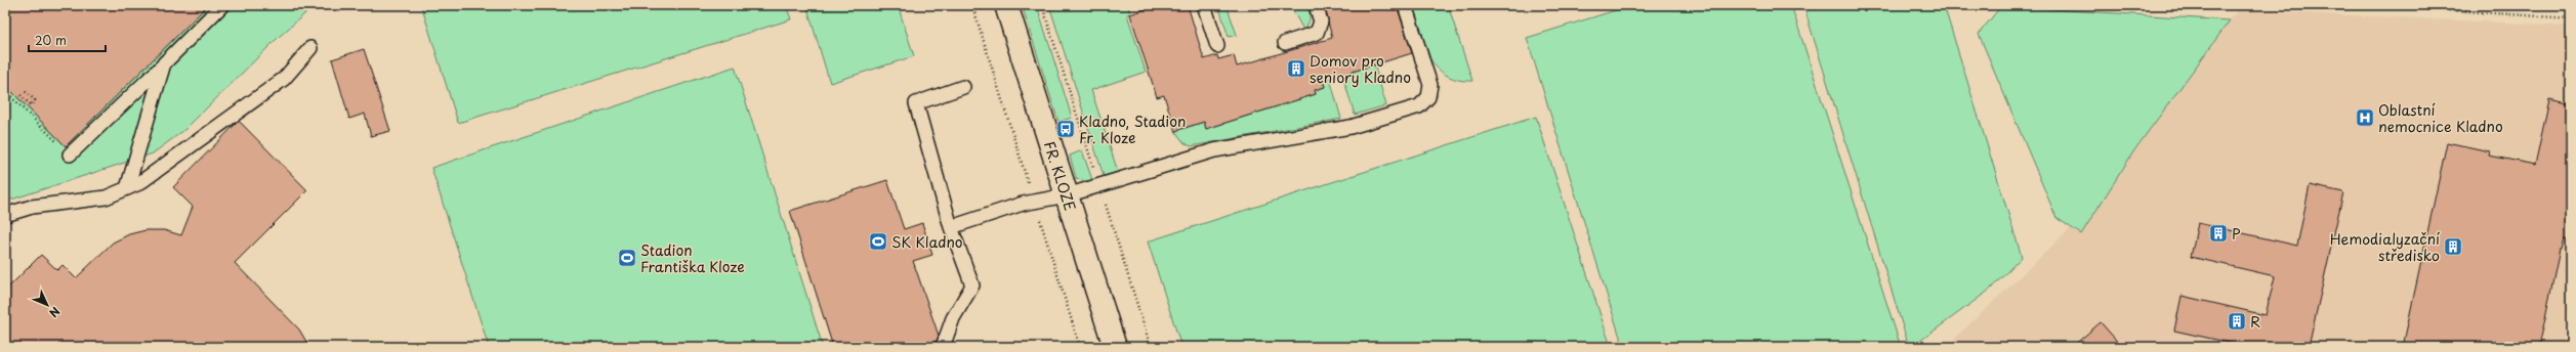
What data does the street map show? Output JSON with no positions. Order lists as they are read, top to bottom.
{
  "streets": {
    "street": ["FR. KLOZE"]
  },
  "places": {
    "building": [
      "Domov pro seniory Kladno",
      "P",
      "Hemodialyzační středisko",
      "R"
    ],
    "hospital": ["Oblastní nemocnice Kladno"],
    "bus stop": ["Kladno, Stadion Fr. Kloze"],
    "sports": ["SK Kladno", "Stadion Františka Kloze"]
  },
  "scale_bar": "20 m",
  "north": "bottom right"
}
